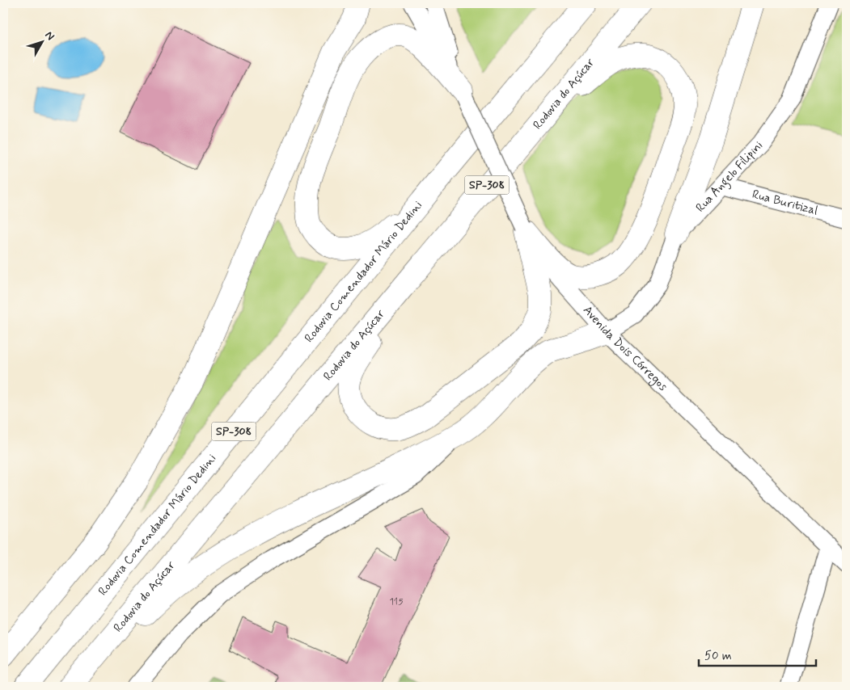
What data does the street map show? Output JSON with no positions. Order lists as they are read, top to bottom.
{
  "streets": {
    "highway": ["Rodovia do Açúcar", "SP-308", "Rodovia Comendador Mário Dedini"],
    "street": ["Rua Angelo Filipini", "Rua Buritizal", "Avenida Dois Córregos"]
  },
  "crossings": [
    ["Rua Angelo Filipini", "Rua Buritizal"],
    ["Rua Angelo Filipini", "Avenida Dois Córregos"],
    ["SP-308", "Rodovia Comendador Mário Dedini"]
  ],
  "house_numbers": ["115"],
  "scale_bar": "50 m",
  "north": "top right"
}
